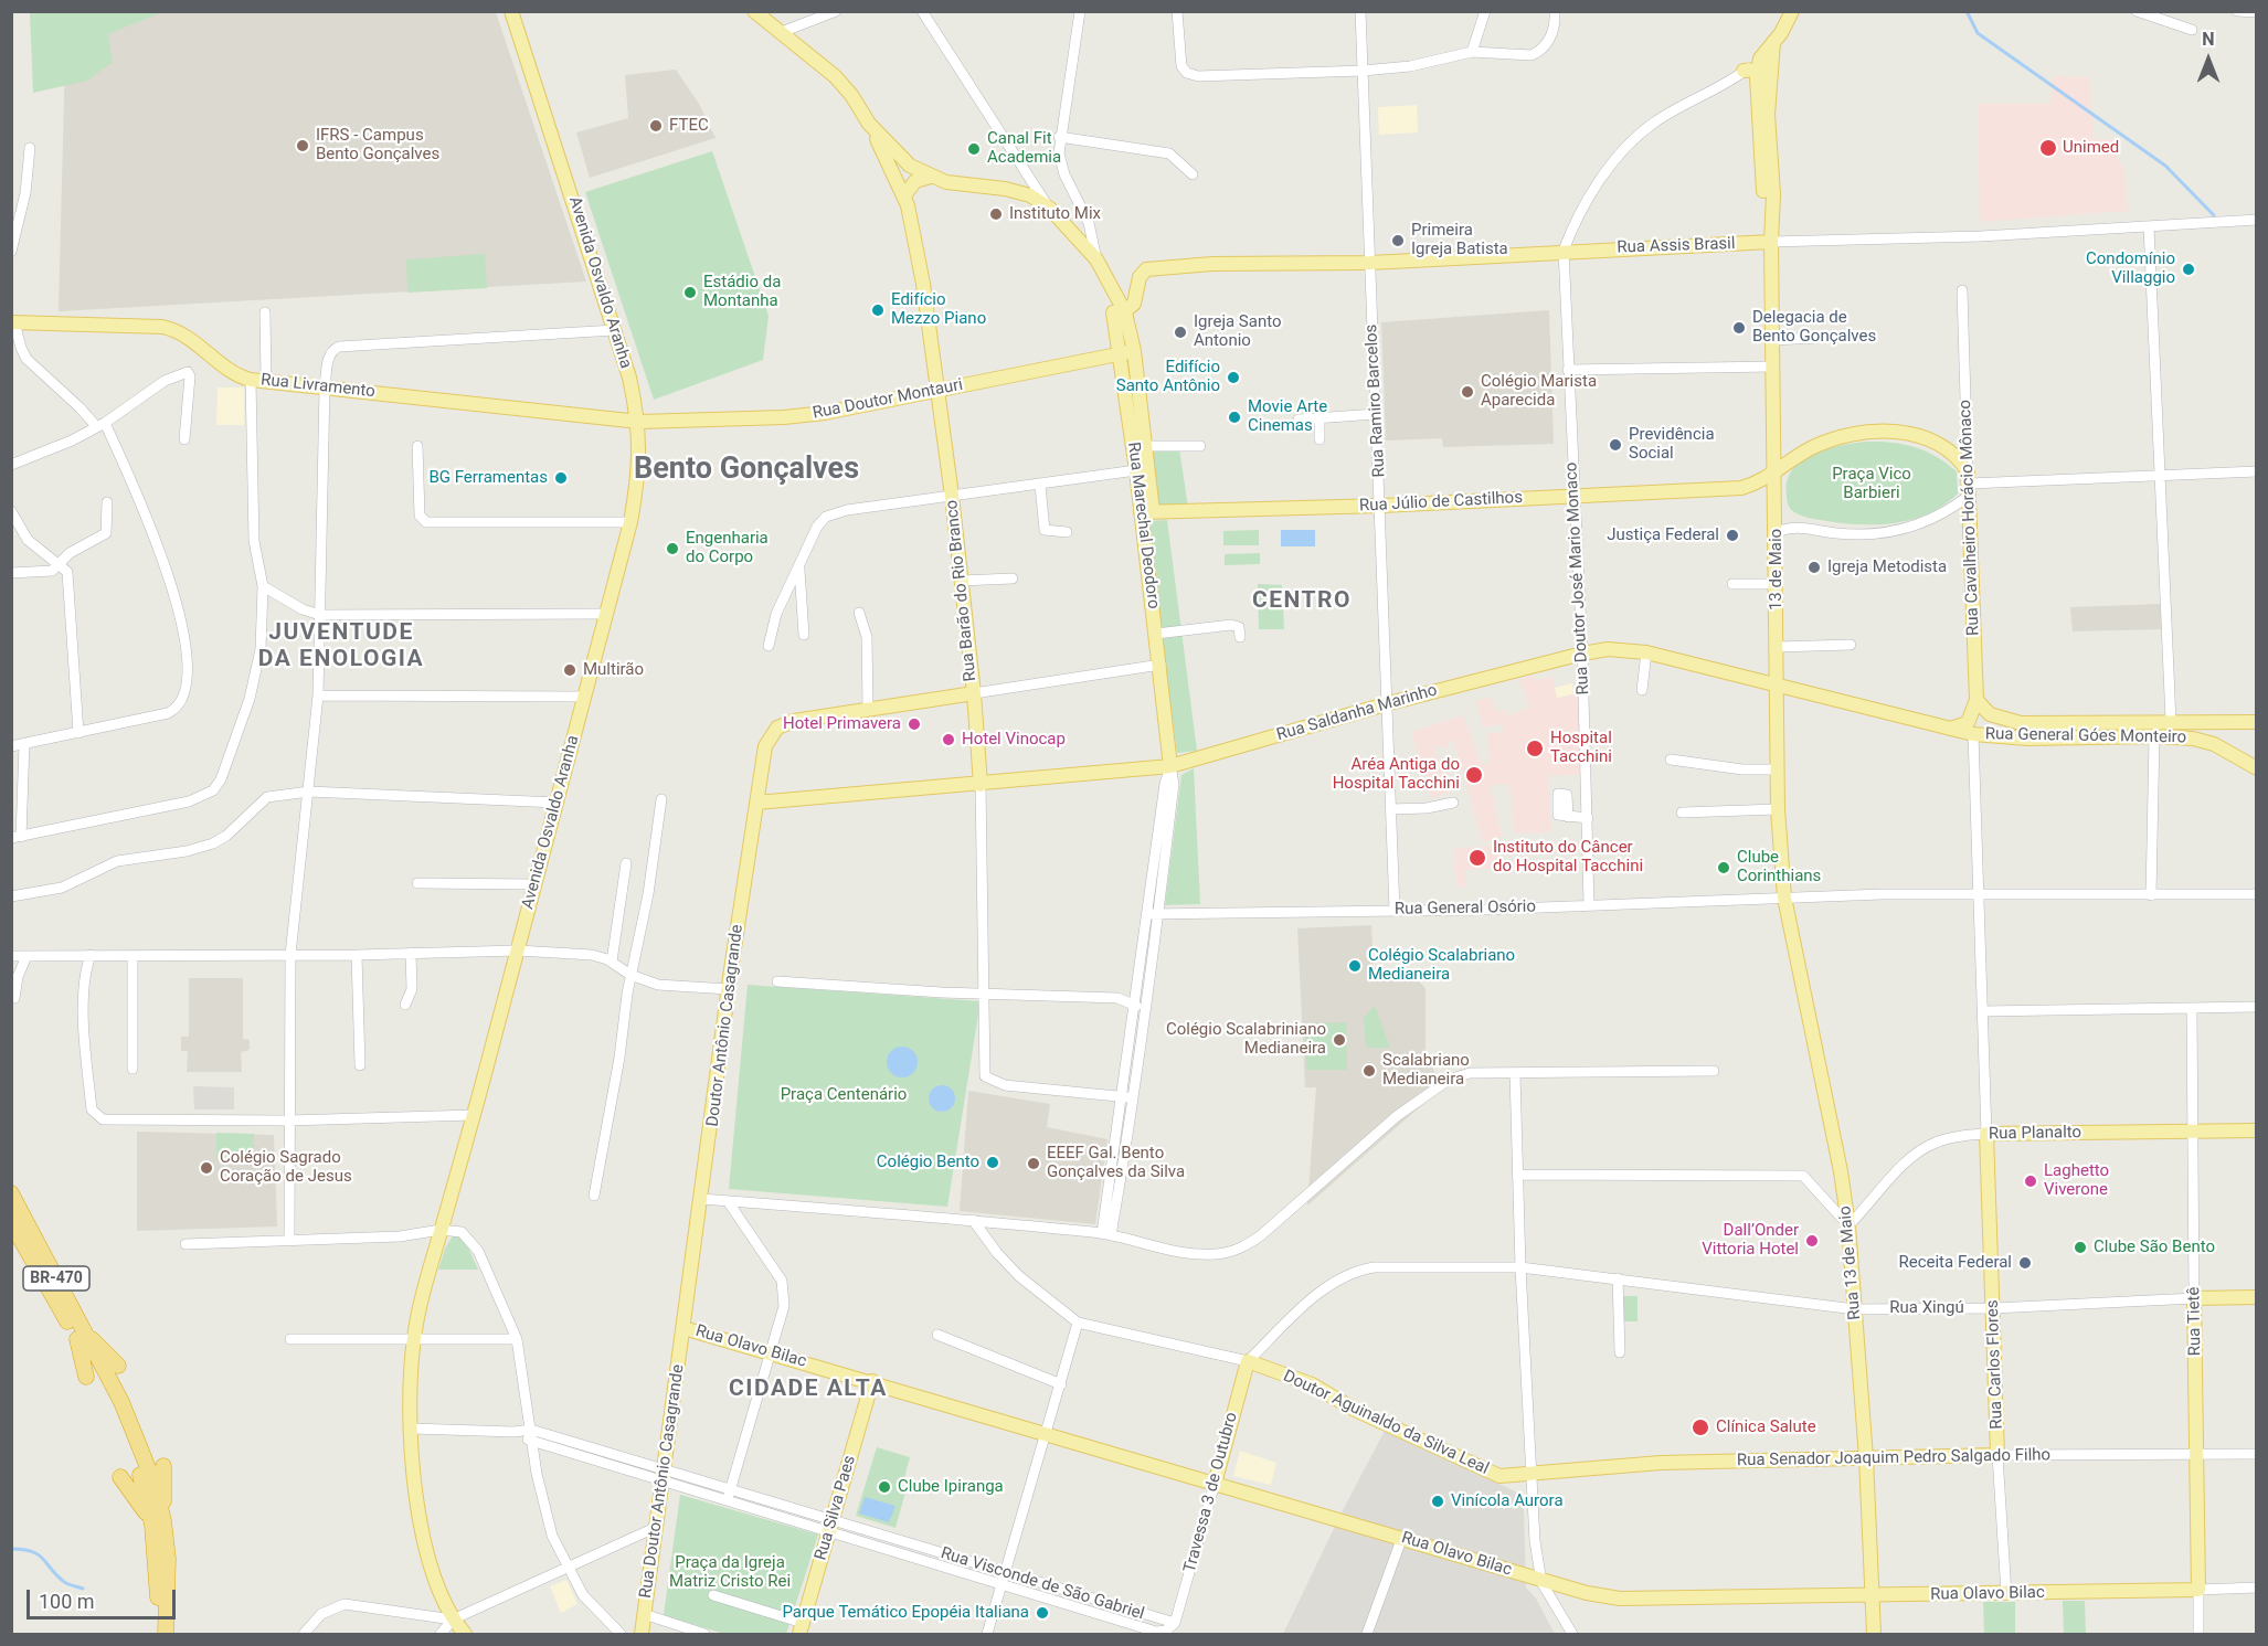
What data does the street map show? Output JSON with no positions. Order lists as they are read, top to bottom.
{
  "streets": {
    "highway": ["BR-470"],
    "main road": [
      "Rua Assis Brasil",
      "Avenida Osvaldo Aranha",
      "Rua Livramento",
      "Rua Doutor Montauri",
      "Rua Júlio de Castilhos",
      "Rua Cavalheiro Horácio Mônaco",
      "Rua Marechal Deodoro",
      "13 de Maio",
      "Rua Barão do Rio Branco",
      "Rua Saldanha Marinho",
      "Rua General Góes Monteiro",
      "Doutor Antônio Casagrande",
      "Rua Planalto",
      "Rua 13 de Maio",
      "Rua Xingú",
      "Rua Tietê",
      "Rua Olavo Bilac",
      "Rua Carlos Flores",
      "Doutor Aguinaldo da Silva Leal",
      "Rua Senador Joaquim Pedro Salgado Filho",
      "Rua Doutor Antônio Casagrande",
      "Travessa 3 de Outubro",
      "Rua Silva Paes"
    ],
    "street": [
      "Rua Ramiro Barcelos",
      "Rua Doutor José Mario Monaco",
      "Rua General Osório",
      "Rua Visconde de São Gabriel"
    ]
  },
  "crossings": [
    ["Rua Assis Brasil", "Rua Ramiro Barcelos"],
    ["Rua Assis Brasil", "Rua Marechal Deodoro"],
    ["Rua Assis Brasil", "13 de Maio"],
    ["Rua Assis Brasil", "Rua Doutor José Mario Monaco"],
    ["Avenida Osvaldo Aranha", "Rua Livramento"],
    ["Avenida Osvaldo Aranha", "Rua Doutor Montauri"],
    ["Rua Livramento", "Rua Doutor Montauri"],
    ["Rua Doutor Montauri", "Rua Marechal Deodoro"],
    ["Rua Doutor Montauri", "Rua Barão do Rio Branco"],
    ["Rua Ramiro Barcelos", "Rua Júlio de Castilhos"],
    ["Rua Ramiro Barcelos", "Rua Saldanha Marinho"],
    ["Rua Ramiro Barcelos", "Rua General Osório"],
    ["Rua Júlio de Castilhos", "Rua Cavalheiro Horácio Mônaco"],
    ["Rua Júlio de Castilhos", "Rua Marechal Deodoro"],
    ["Rua Júlio de Castilhos", "13 de Maio"],
    ["Rua Júlio de Castilhos", "Rua Doutor José Mario Monaco"],
    ["Rua Marechal Deodoro", "Rua Barão do Rio Branco"],
    ["Rua Marechal Deodoro", "Rua Saldanha Marinho"],
    ["13 de Maio", "Rua Saldanha Marinho"],
    ["13 de Maio", "Rua General Osório"],
    ["13 de Maio", "Rua 13 de Maio"],
    ["Rua Doutor José Mario Monaco", "Rua Saldanha Marinho"],
    ["Rua Doutor José Mario Monaco", "Rua General Osório"],
    ["Rua Barão do Rio Branco", "Rua Saldanha Marinho"],
    ["Rua Saldanha Marinho", "Rua General Góes Monteiro"],
    ["Rua Saldanha Marinho", "Doutor Antônio Casagrande"],
    ["Rua General Osório", "Rua 13 de Maio"],
    ["Doutor Antônio Casagrande", "Rua Olavo Bilac"],
    ["Doutor Antônio Casagrande", "Rua Doutor Antônio Casagrande"],
    ["Rua Planalto", "Rua 13 de Maio"],
    ["Rua Planalto", "Rua Tietê"],
    ["Rua Planalto", "Rua Carlos Flores"],
    ["Rua 13 de Maio", "Rua Xingú"],
    ["Rua 13 de Maio", "Rua Olavo Bilac"],
    ["Rua 13 de Maio", "Rua Senador Joaquim Pedro Salgado Filho"],
    ["Rua Xingú", "Rua Tietê"],
    ["Rua Xingú", "Rua Carlos Flores"],
    ["Rua Xingú", "Doutor Aguinaldo da Silva Leal"],
    ["Rua Xingú", "Travessa 3 de Outubro"],
    ["Rua Tietê", "Rua Olavo Bilac"],
    ["Rua Tietê", "Rua Senador Joaquim Pedro Salgado Filho"],
    ["Rua Olavo Bilac", "Rua Carlos Flores"],
    ["Rua Olavo Bilac", "Rua Doutor Antônio Casagrande"],
    ["Rua Olavo Bilac", "Travessa 3 de Outubro"],
    ["Rua Olavo Bilac", "Rua Silva Paes"],
    ["Rua Carlos Flores", "Rua Senador Joaquim Pedro Salgado Filho"],
    ["Doutor Aguinaldo da Silva Leal", "Rua Senador Joaquim Pedro Salgado Filho"],
    ["Doutor Aguinaldo da Silva Leal", "Travessa 3 de Outubro"],
    ["Rua Doutor Antônio Casagrande", "Rua Visconde de São Gabriel"],
    ["Travessa 3 de Outubro", "Rua Visconde de São Gabriel"],
    ["Rua Silva Paes", "Rua Visconde de São Gabriel"]
  ],
  "districts": [
    "Bento Gonçalves",
    "CENTRO",
    "JUVENTUDE DA ENOLOGIA",
    "CIDADE ALTA"
  ],
  "parks": ["Praça Vico Barbieri", "Praça Centenário", "Praça da Igreja Matriz Cristo Rei"],
  "places": [
    "FTEC",
    "IFRS - Campus Bento Gonçalves",
    "Unimed",
    "Canal Fit Academia",
    "Instituto Mix",
    "Primeira Igreja Batista",
    "Condomínio Villaggio",
    "Estádio da Montanha",
    "Edifício Mezzo Piano",
    "Delegacia de Bento Gonçalves",
    "Igreja Santo Antonio",
    "Edifício Santo Antônio",
    "Colégio Marista Aparecida",
    "Movie Arte Cinemas",
    "Previdência Social",
    "BG Ferramentas",
    "Justiça Federal",
    "Engenharia do Corpo",
    "Igreja Metodista",
    "Multirão",
    "Hotel Primavera",
    "Hotel Vinocap",
    "Hospital Tacchini",
    "Aréa Antiga do Hospital Tacchini",
    "Instituto do Câncer do Hospital Tacchini",
    "Clube Corinthians",
    "Colégio Scalabriano Medianeira",
    "Colégio Scalabriniano Medianeira",
    "Scalabriano Medianeira",
    "Colégio Bento",
    "EEEF Gal. Bento Gonçalves da Silva",
    "Colégio Sagrado Coração de Jesus",
    "Laghetto Viverone",
    "Dall’Onder Vittoria Hotel",
    "Clube São Bento",
    "Receita Federal",
    "Clínica Salute",
    "Clube Ipiranga",
    "Vinícola Aurora",
    "Parque Temático Epopéia Italiana"
  ],
  "scale_bar": "100 m",
  "north": "top"
}
